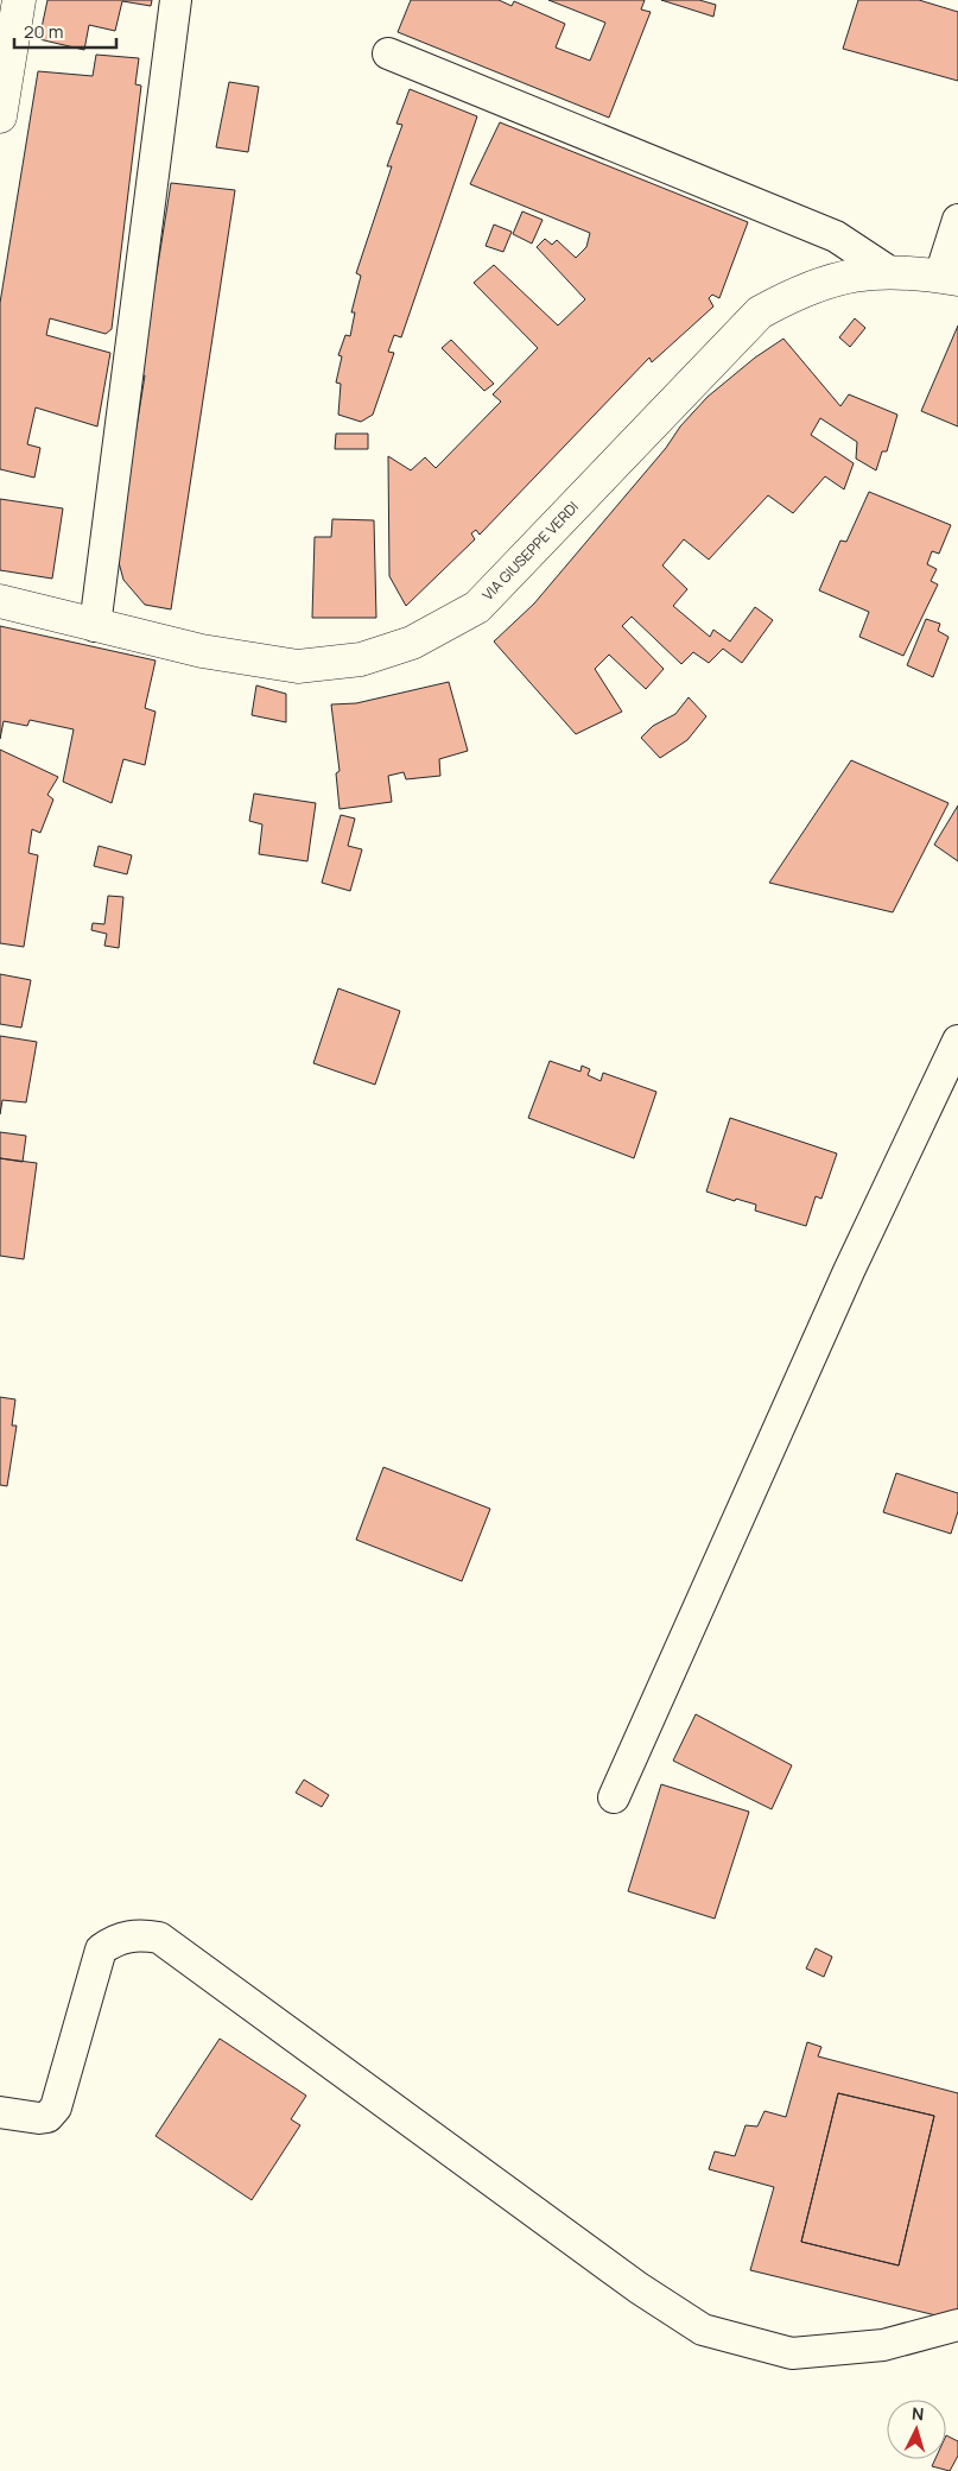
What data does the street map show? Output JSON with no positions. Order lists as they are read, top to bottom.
{
  "streets": {
    "street": ["VIA GIUSEPPE VERDI"]
  },
  "scale_bar": "20 m",
  "north": "top"
}
